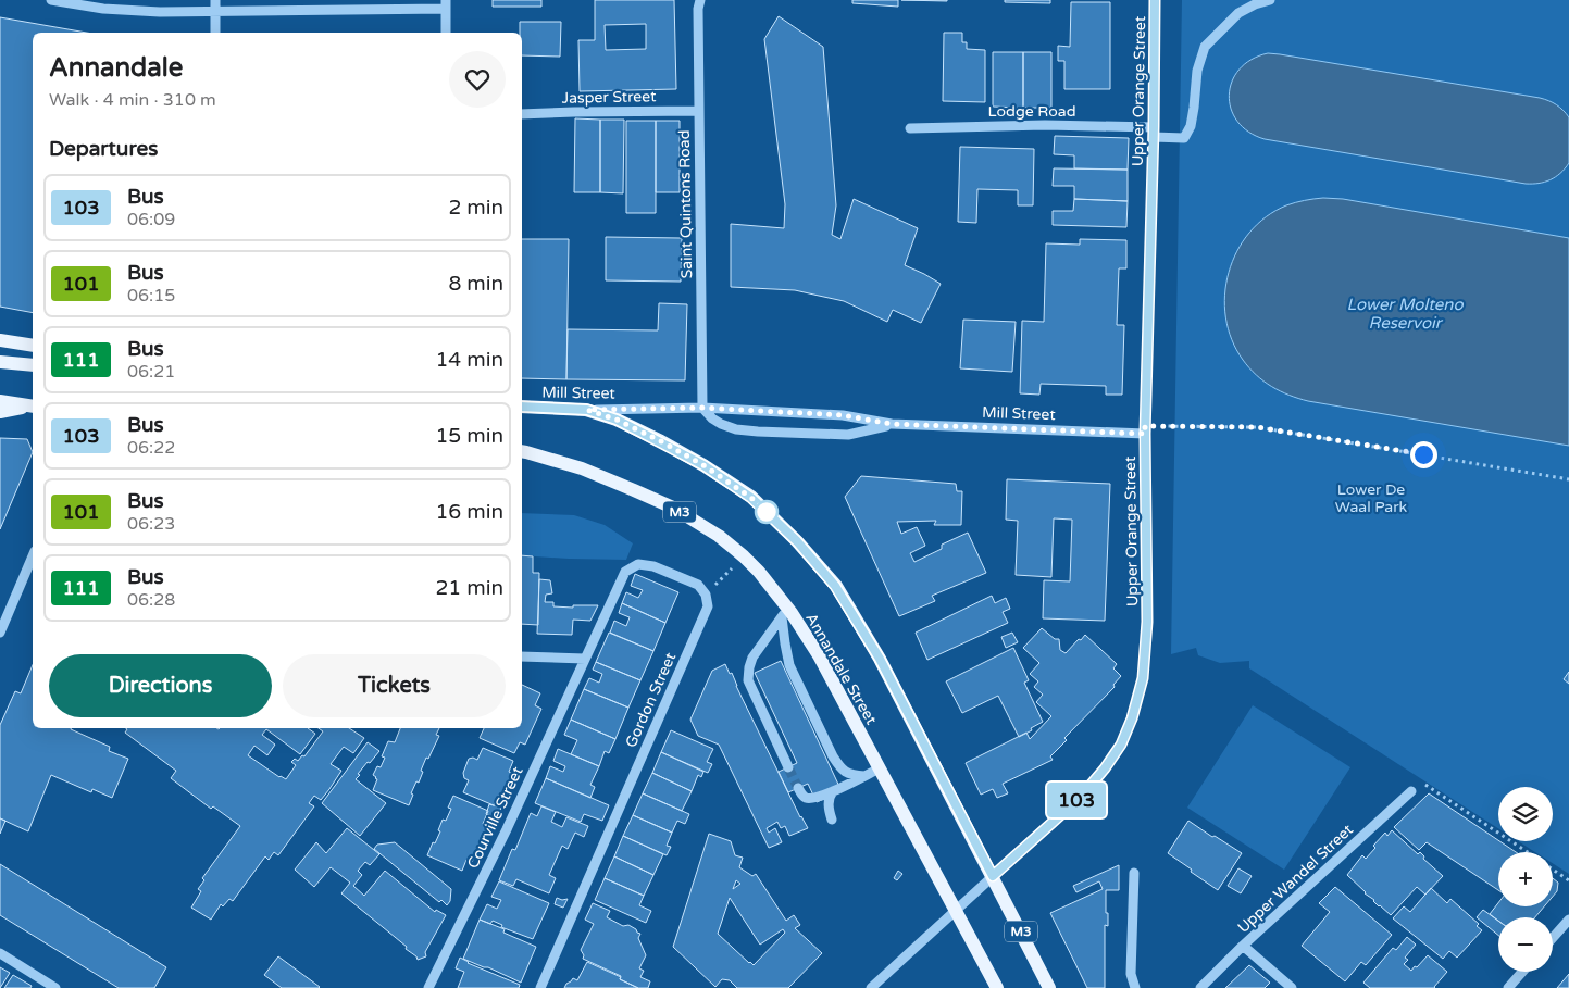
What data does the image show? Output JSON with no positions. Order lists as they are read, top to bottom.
{
  "streets": {
    "main road": ["Mill Street", "M3", "Annandale Street"],
    "street": [
      "Upper Orange Street",
      "Jasper Street",
      "Lodge Road",
      "Saint Quintons Road",
      "Gordon Street",
      "Courville Street",
      "Upper Wandel Street"
    ]
  },
  "crossings": [
    ["Upper Orange Street", "Lodge Road"],
    ["Upper Orange Street", "Mill Street"],
    ["Upper Orange Street", "M3"],
    ["Upper Orange Street", "Annandale Street"],
    ["Jasper Street", "Saint Quintons Road"],
    ["Saint Quintons Road", "Mill Street"],
    ["Mill Street", "M3"],
    ["M3", "Annandale Street"]
  ],
  "water": ["Lower Molteno Reservoir"],
  "parks": ["Lower De Waal Park"],
  "lines": ["bus line 103"],
  "page": {
    "on_map": "103",
    "heading": [
      ["Annandale", "Walk · 4 min · 310 m"],
      "Departures"
    ],
    "list": [
      {
        "mark": "103",
        "name": "Bus",
        "note": "06:09",
        "value": "2 min"
      },
      {
        "mark": "101",
        "name": "Bus",
        "note": "06:15",
        "value": "8 min"
      },
      {
        "mark": "111",
        "name": "Bus",
        "note": "06:21",
        "value": "14 min"
      },
      {
        "mark": "103",
        "name": "Bus",
        "note": "06:22",
        "value": "15 min"
      },
      {
        "mark": "101",
        "name": "Bus",
        "note": "06:23",
        "value": "16 min"
      },
      {
        "mark": "111",
        "name": "Bus",
        "note": "06:28",
        "value": "21 min"
      }
    ],
    "buttons": ["Directions", "Tickets"],
    "map_buttons": ["+", "−"]
  }
}
